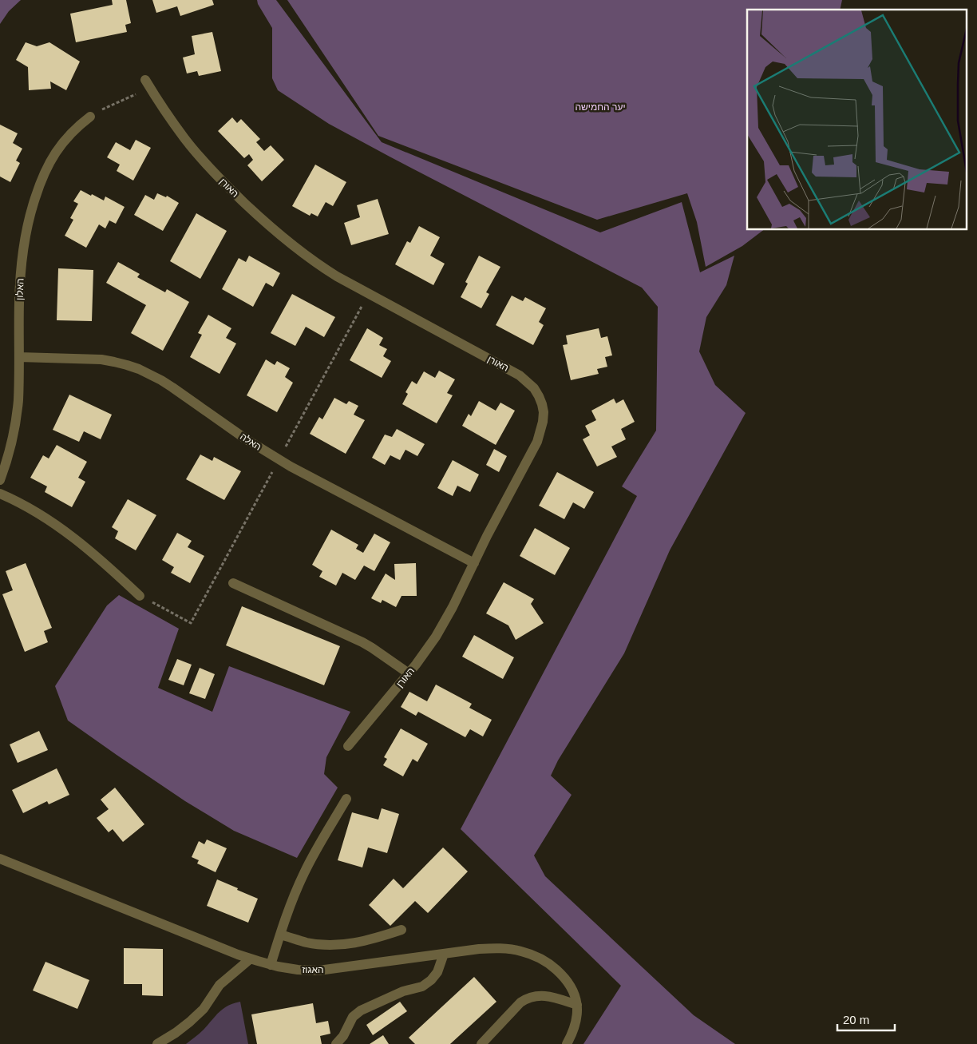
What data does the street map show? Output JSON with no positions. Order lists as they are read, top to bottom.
{
  "streets": {
    "street": [
      "האורן",
      "האלון",
      "האלה",
      "האגוז"
    ]
  },
  "crossings": [
    ["האורן", "האלה"],
    ["האלון", "האלה"]
  ],
  "parks": ["יער החמישה"],
  "scale_bar": "20 m"
}
